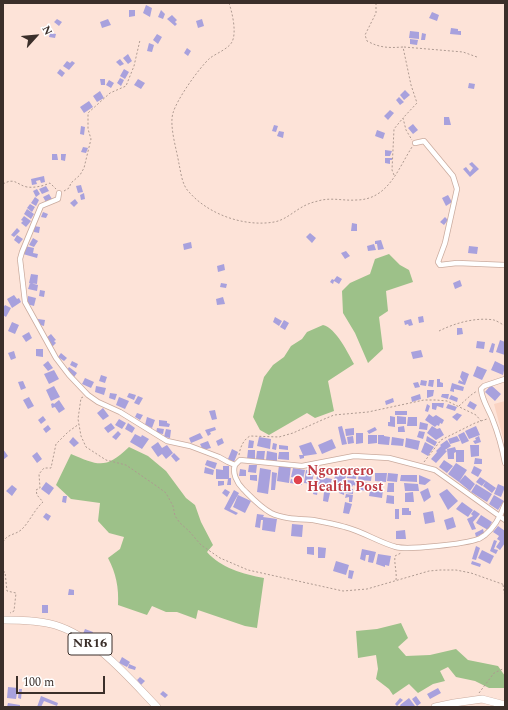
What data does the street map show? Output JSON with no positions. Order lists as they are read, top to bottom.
{
  "streets": {
    "main road": ["NR16"]
  },
  "places": ["Ngororero Health Post"],
  "scale_bar": "100 m",
  "north": "top right"
}
